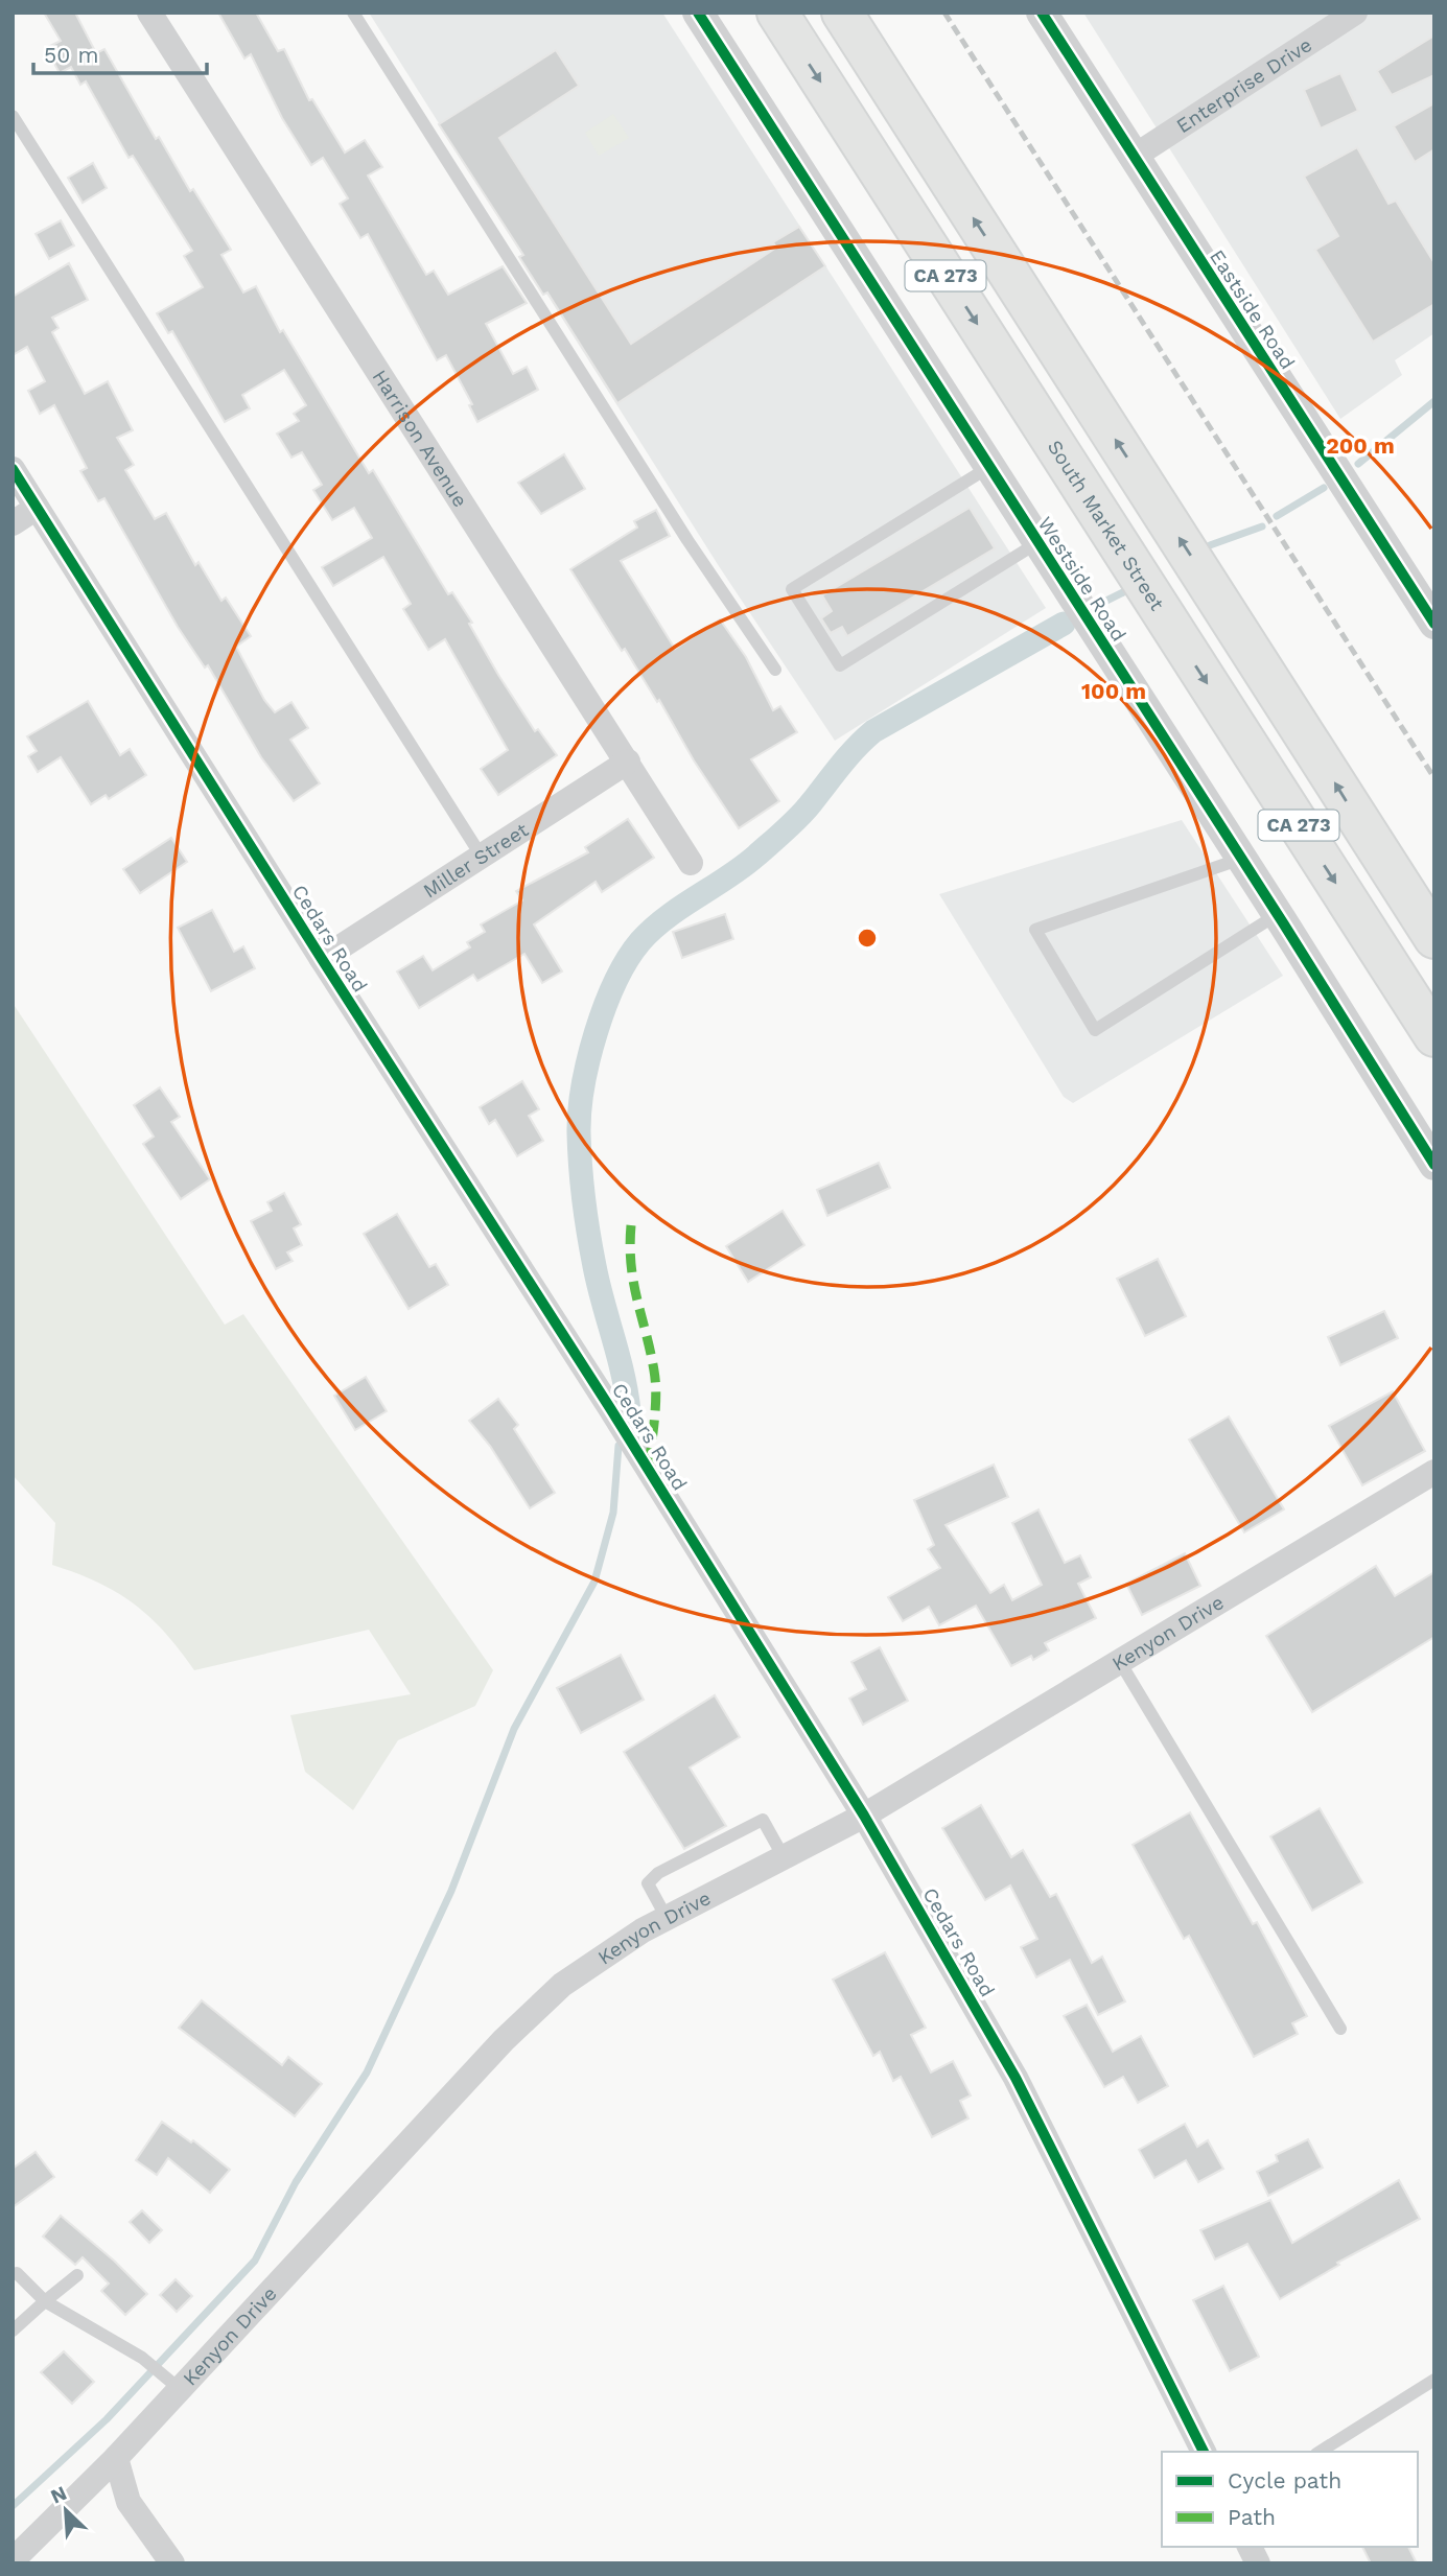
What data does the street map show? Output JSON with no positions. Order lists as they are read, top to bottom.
{
  "streets": {
    "main road": ["CA 273", "South Market Street"],
    "street": [
      "Enterprise Drive",
      "Eastside Road",
      "Harrison Avenue",
      "Westside Road",
      "Miller Street",
      "Cedars Road",
      "Kenyon Drive"
    ]
  },
  "crossings": [
    ["Enterprise Drive", "Eastside Road"],
    ["Harrison Avenue", "Miller Street"],
    ["Miller Street", "Cedars Road"],
    ["Cedars Road", "Kenyon Drive"]
  ],
  "legend": ["Cycle path", "Path"],
  "scale_bar": "50 m",
  "north": "top left",
  "rings": ["200 m", "100 m"]
}
